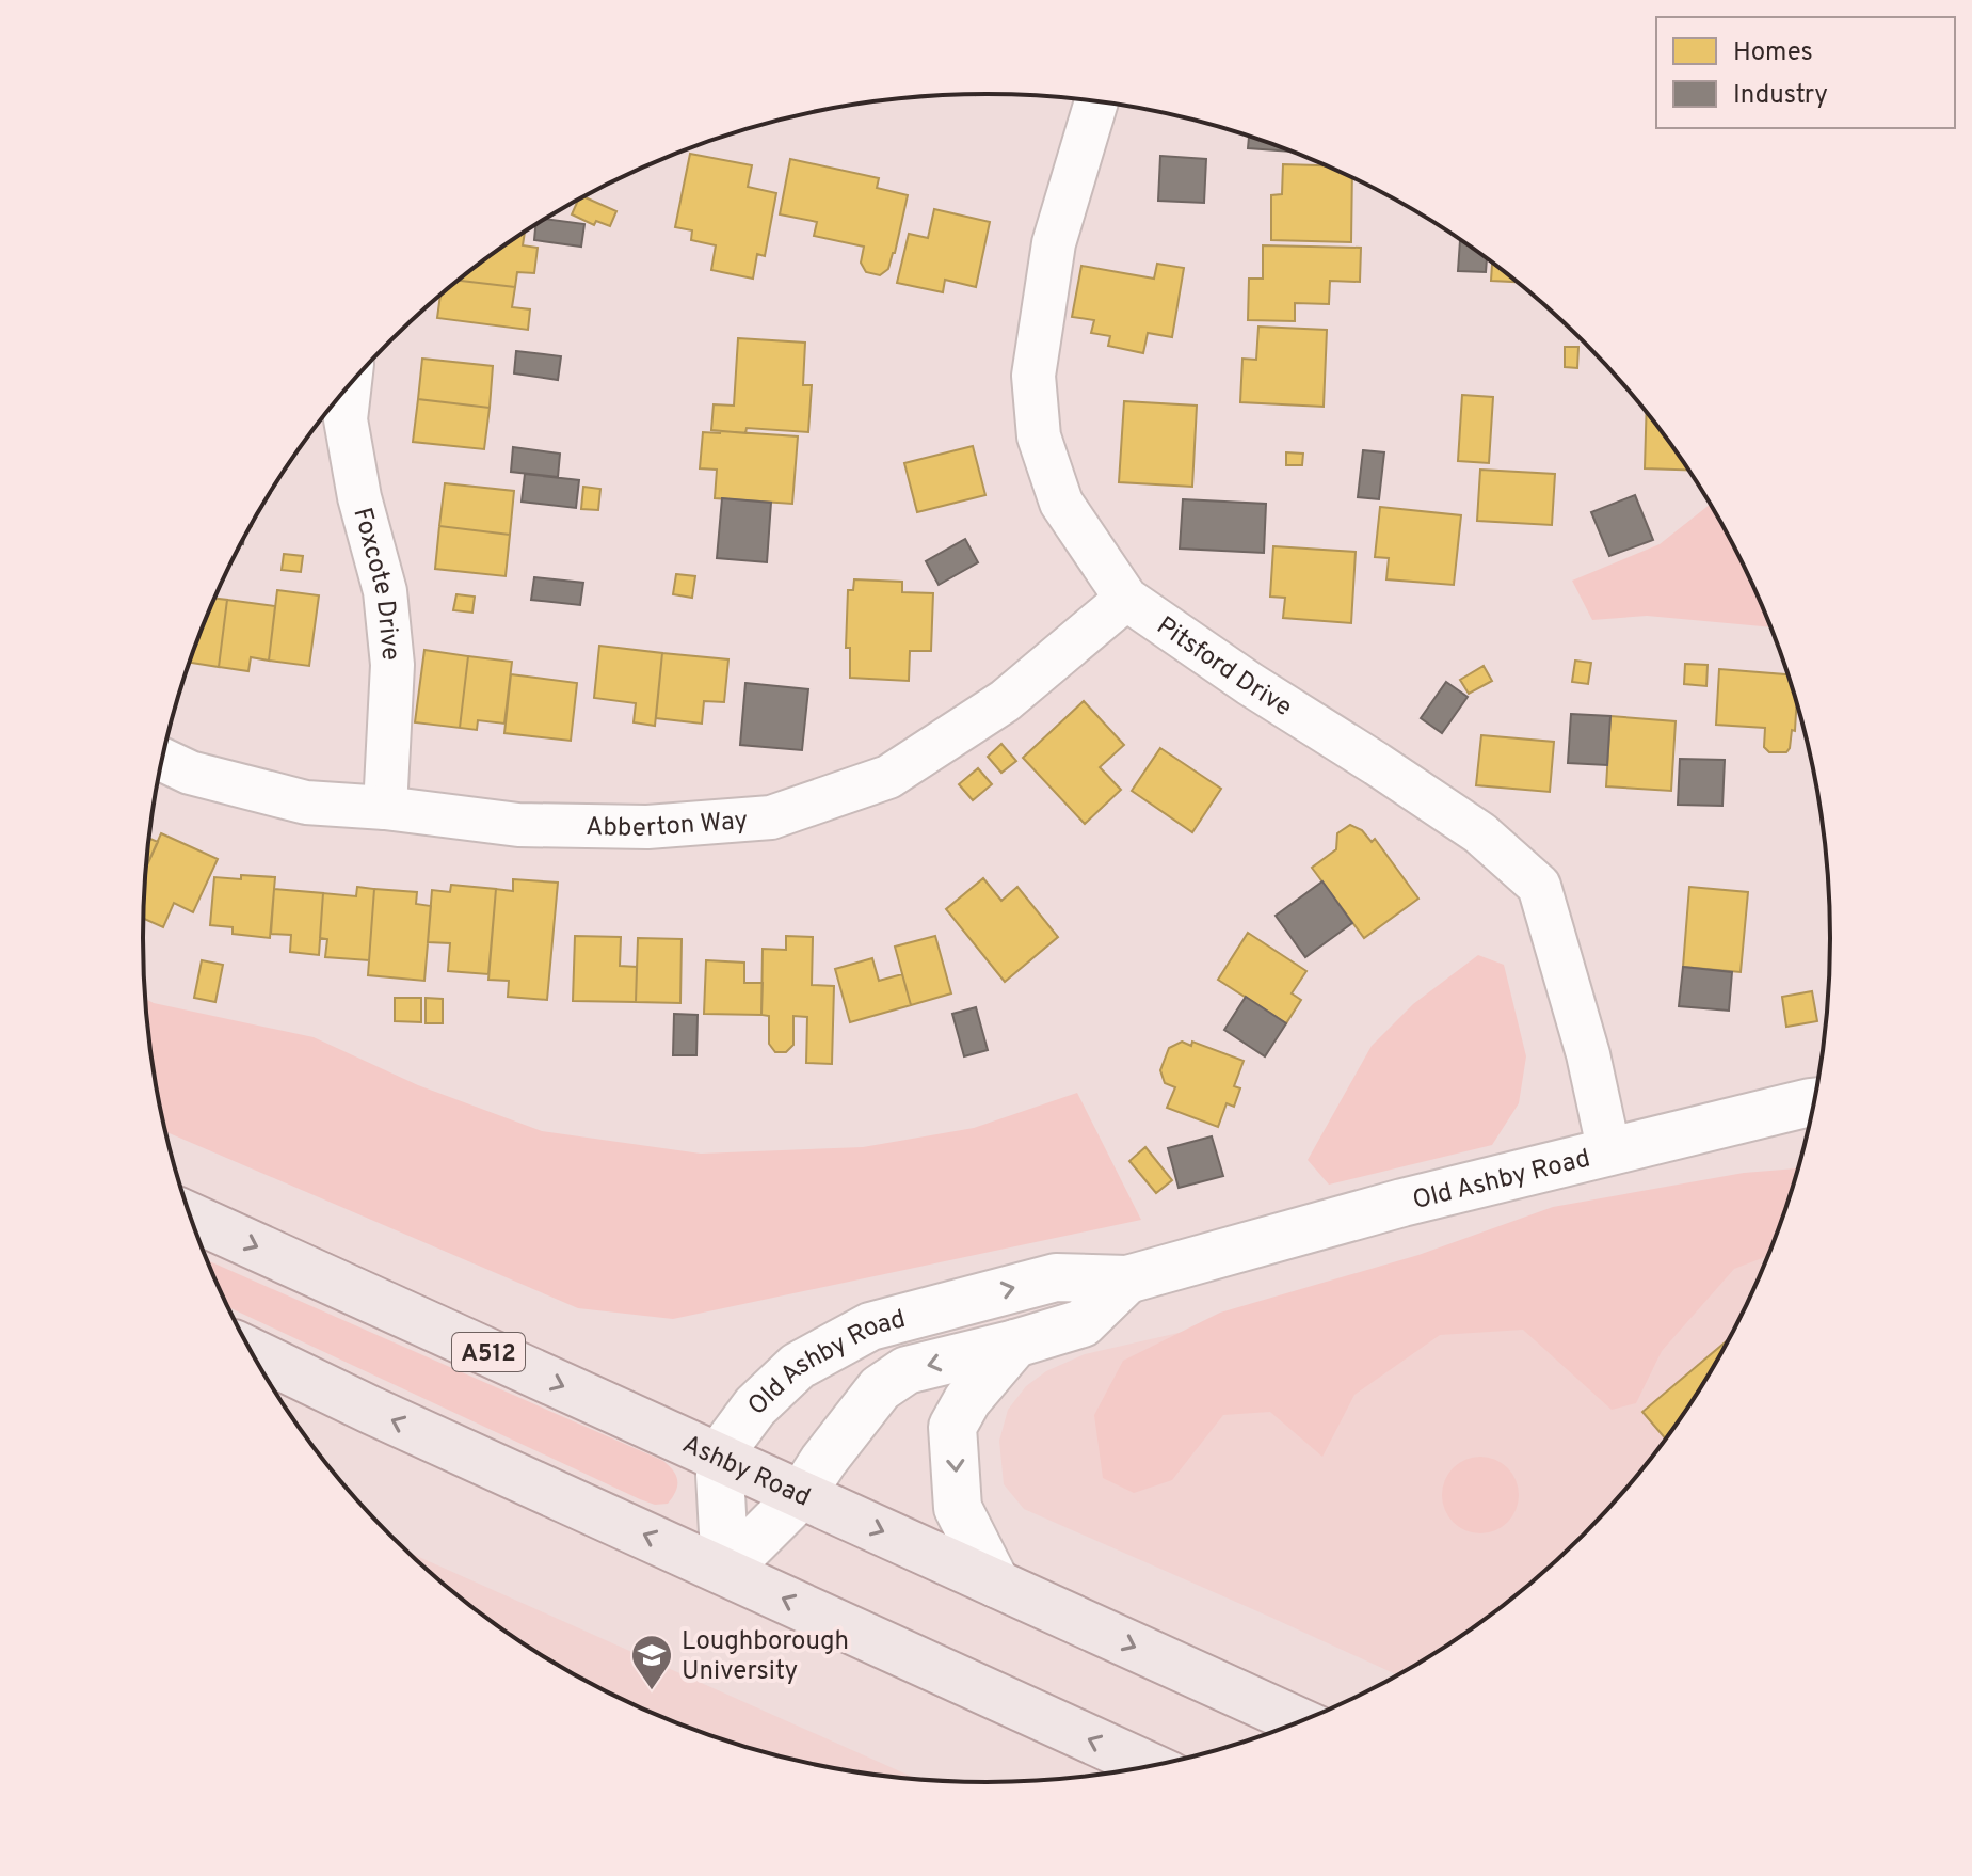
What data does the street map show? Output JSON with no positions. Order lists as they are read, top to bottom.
{
  "streets": {
    "main road": ["A512", "Ashby Road"],
    "street": [
      "Foxcote Drive",
      "Pitsford Drive",
      "Abberton Way",
      "Old Ashby Road"
    ]
  },
  "crossings": [
    ["Foxcote Drive", "Abberton Way"],
    ["Pitsford Drive", "Abberton Way"],
    ["Pitsford Drive", "Old Ashby Road"],
    ["Old Ashby Road", "Ashby Road"]
  ],
  "places": {
    "school or university": ["Loughborough University"]
  },
  "legend": ["Homes", "Industry"]
}
